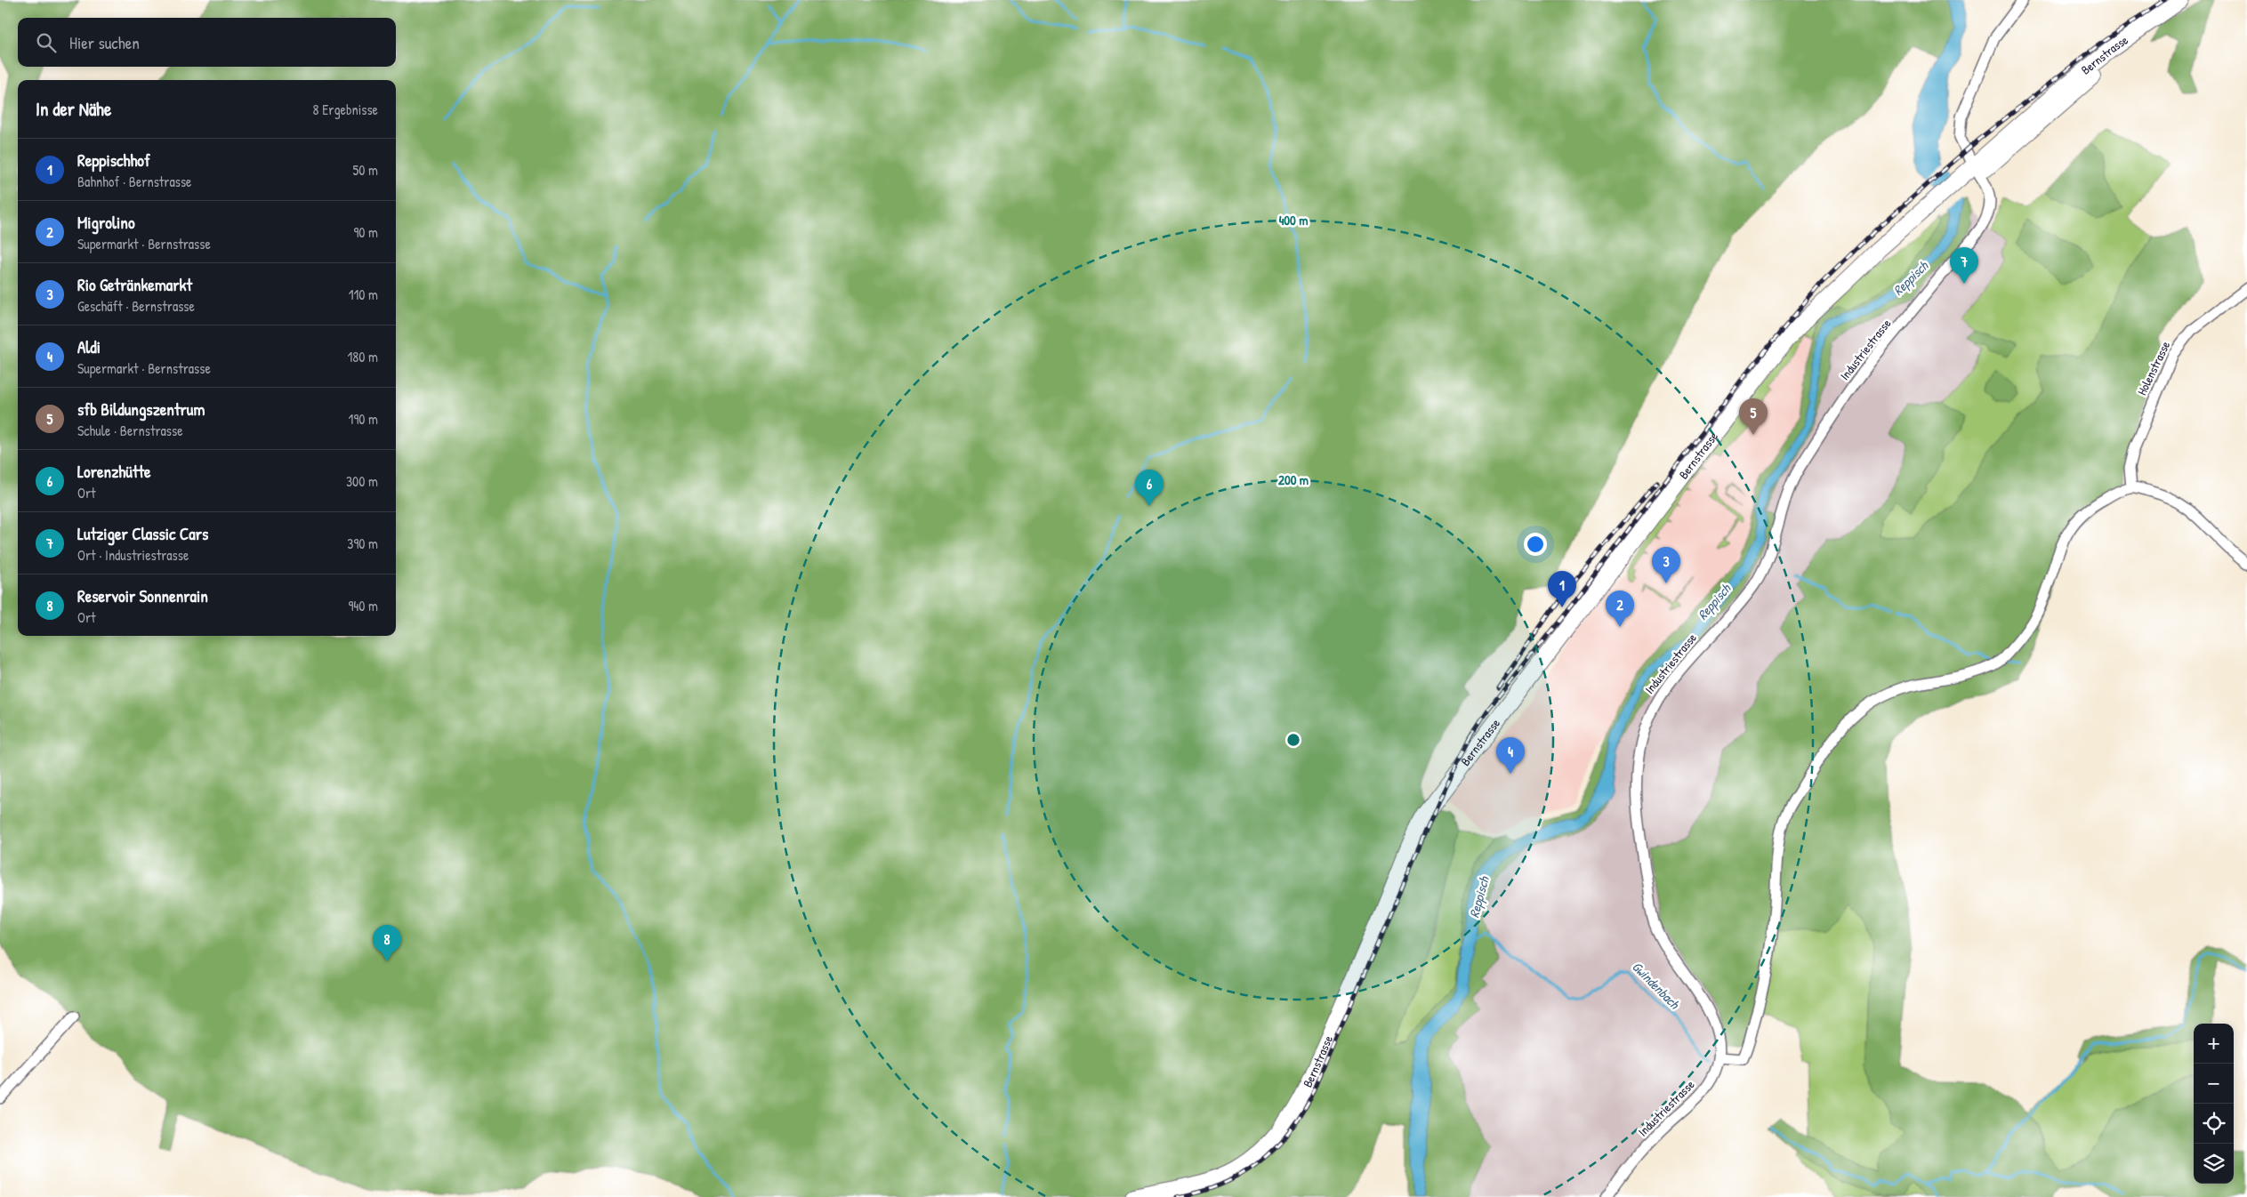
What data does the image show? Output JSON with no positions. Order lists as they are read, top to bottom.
{
  "streets": {
    "main road": ["Bernstrasse"],
    "street": ["Industriestrasse", "Holenstrasse"]
  },
  "crossings": [
    ["Bernstrasse", "Industriestrasse"]
  ],
  "water": ["Reppisch", "Gwindenbach"],
  "page": {
    "search": "Hier suchen",
    "heading": ["In der Nähe", "8 Ergebnisse"],
    "list": [
      {
        "mark": "1",
        "name": "Reppischhof",
        "note": "Bahnhof · Bernstrasse",
        "value": "50 m"
      },
      {
        "mark": "2",
        "name": "Migrolino",
        "note": "Supermarkt · Bernstrasse",
        "value": "90 m"
      },
      {
        "mark": "3",
        "name": "Rio Getränkemarkt",
        "note": "Geschäft · Bernstrasse",
        "value": "110 m"
      },
      {
        "mark": "4",
        "name": "Aldi",
        "note": "Supermarkt · Bernstrasse",
        "value": "180 m"
      },
      {
        "mark": "5",
        "name": "sfb Bildungszentrum",
        "note": "Schule · Bernstrasse",
        "value": "190 m"
      },
      {
        "mark": "6",
        "name": "Lorenzhütte",
        "note": "Ort",
        "value": "300 m"
      },
      {
        "mark": "7",
        "name": "Lutziger Classic Cars",
        "note": "Ort · Industriestrasse",
        "value": "390 m"
      },
      {
        "mark": "8",
        "name": "Reservoir Sonnenrain",
        "note": "Ort",
        "value": "940 m"
      }
    ],
    "pins": [
      "7",
      "5",
      "6",
      "3",
      "1",
      "2",
      "4",
      "8"
    ],
    "map_buttons": ["+", "−"]
  },
  "rings": ["400 m", "200 m"]
}
